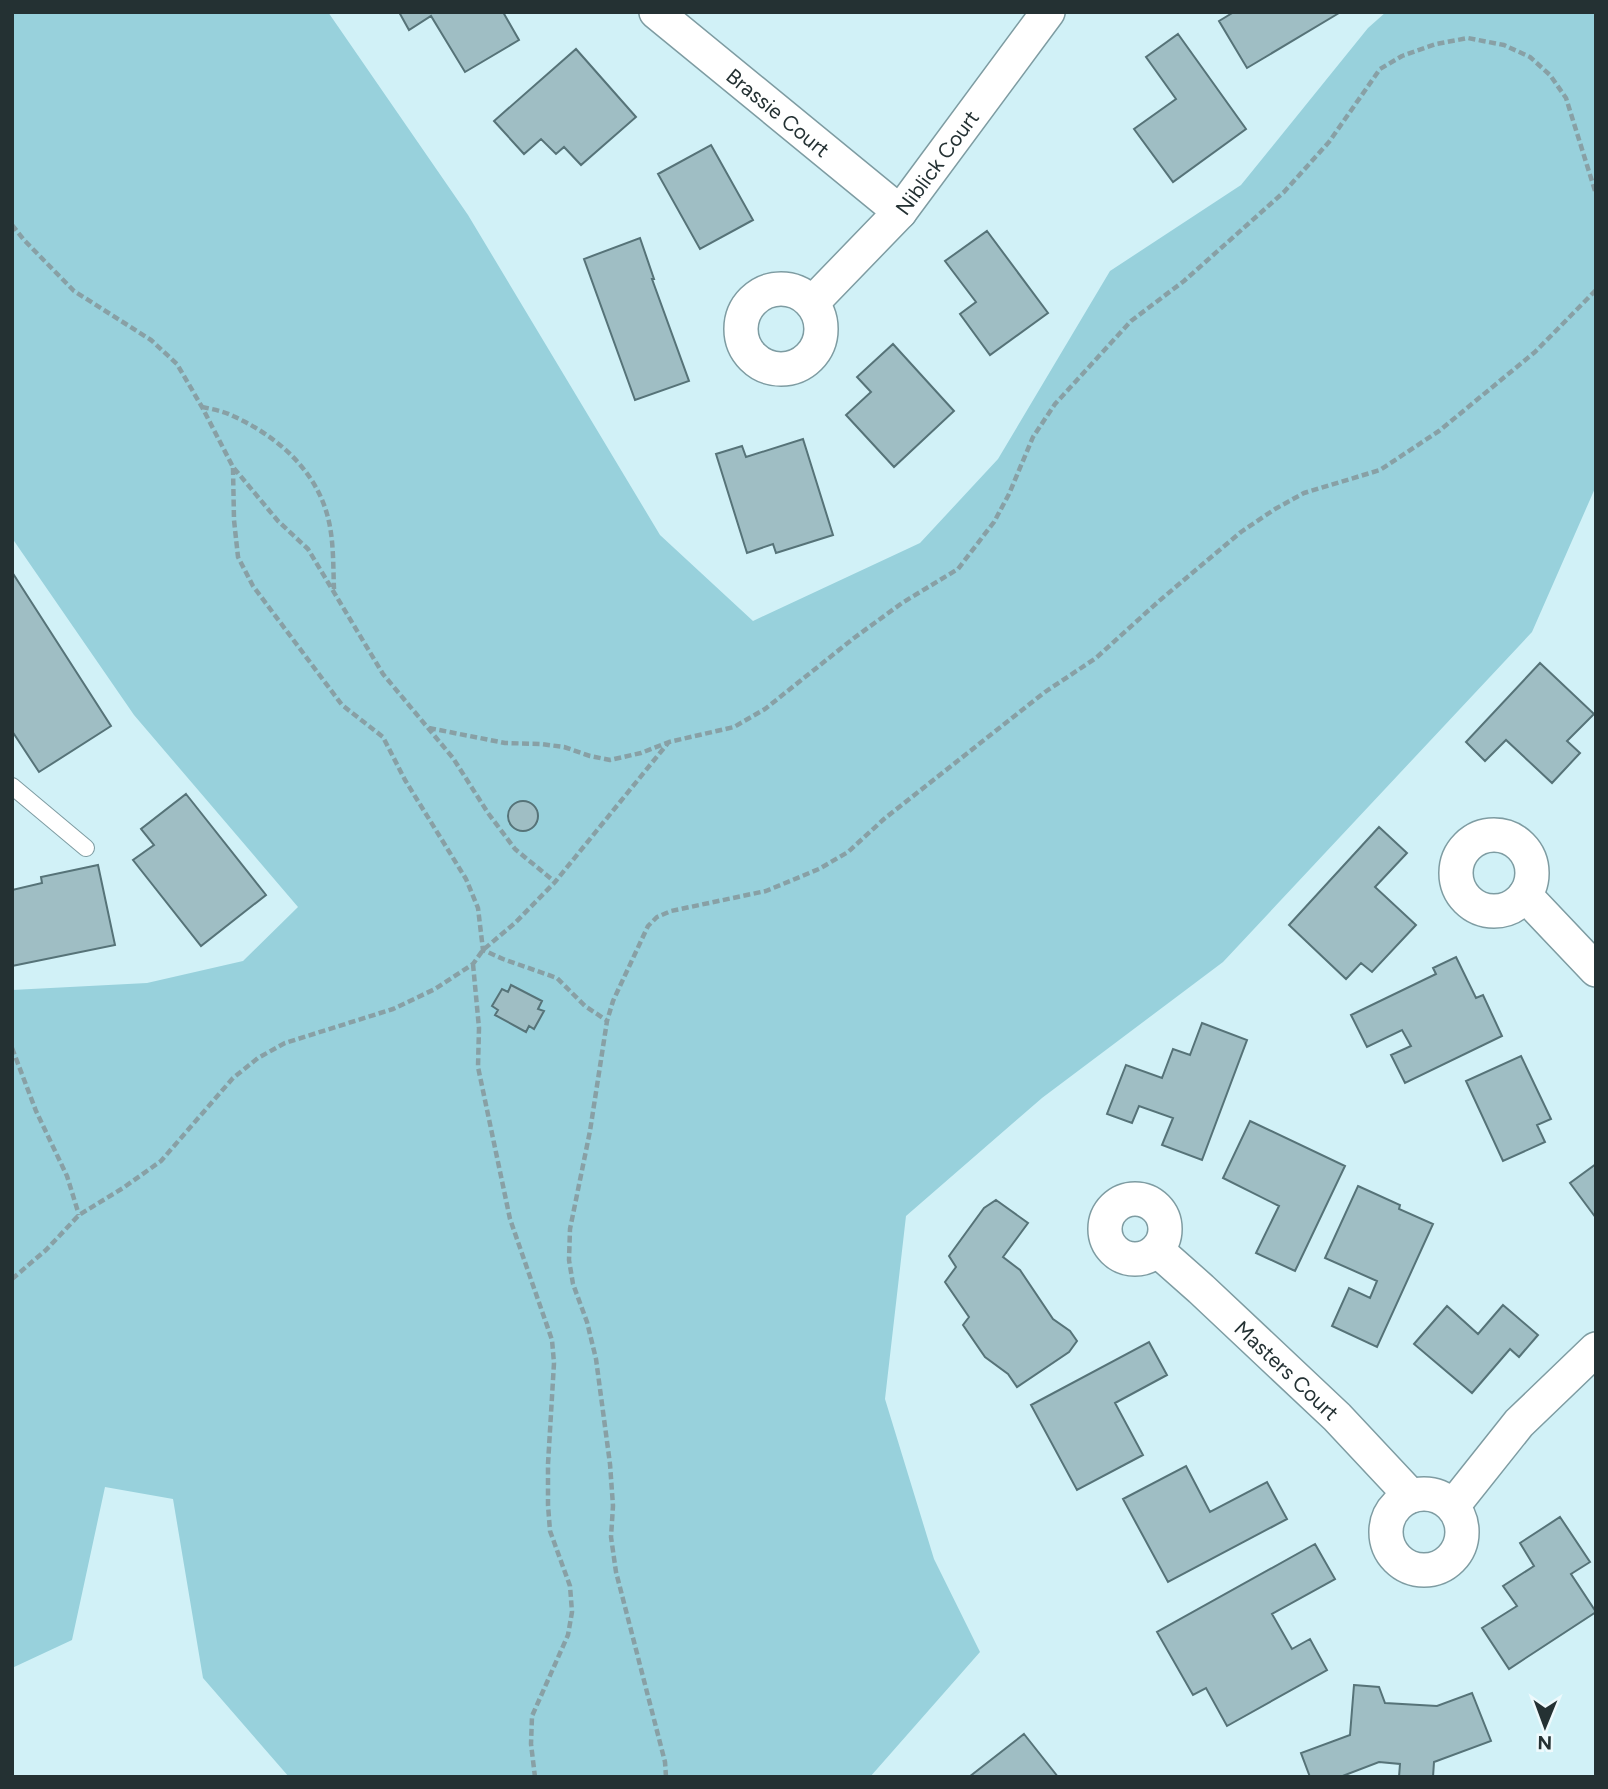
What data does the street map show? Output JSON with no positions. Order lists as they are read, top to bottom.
{
  "streets": {
    "street": ["Brassie Court", "Niblick Court", "Masters Court"]
  },
  "crossings": [
    ["Brassie Court", "Niblick Court"]
  ],
  "north": "bottom"
}
